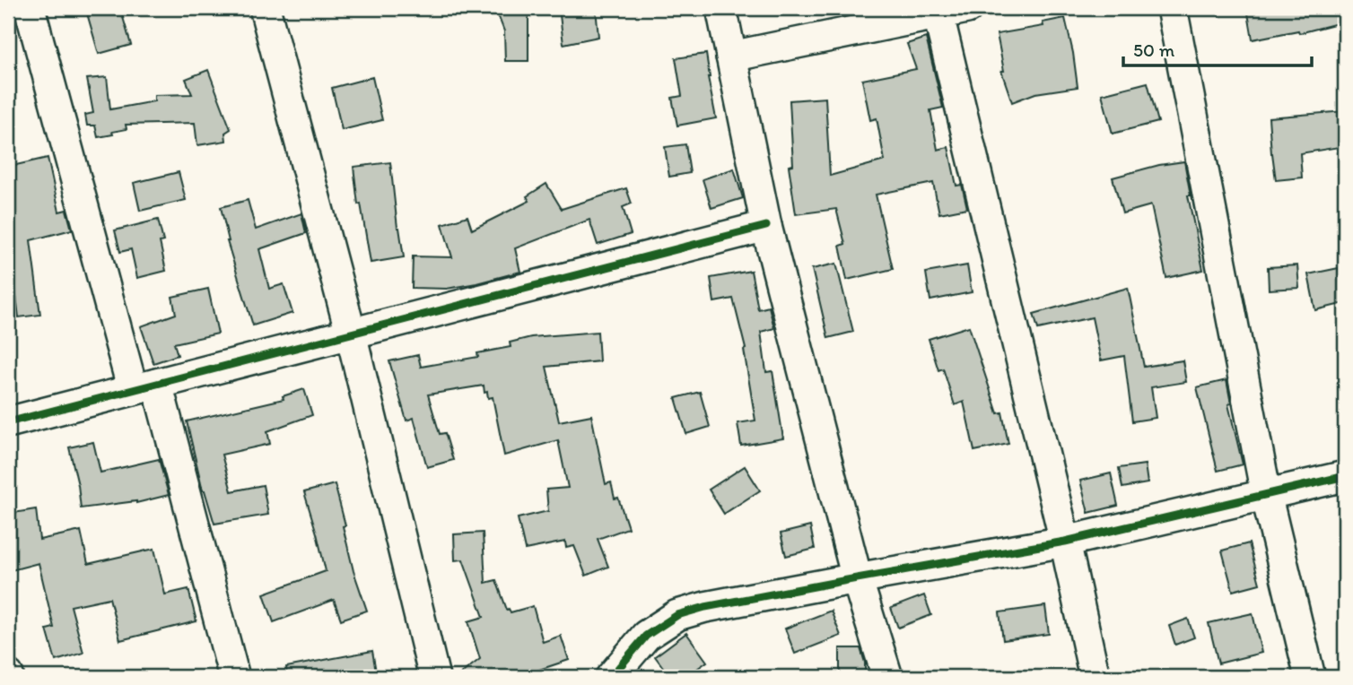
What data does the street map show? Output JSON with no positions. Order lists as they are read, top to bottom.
{
  "scale_bar": "50 m"
}
